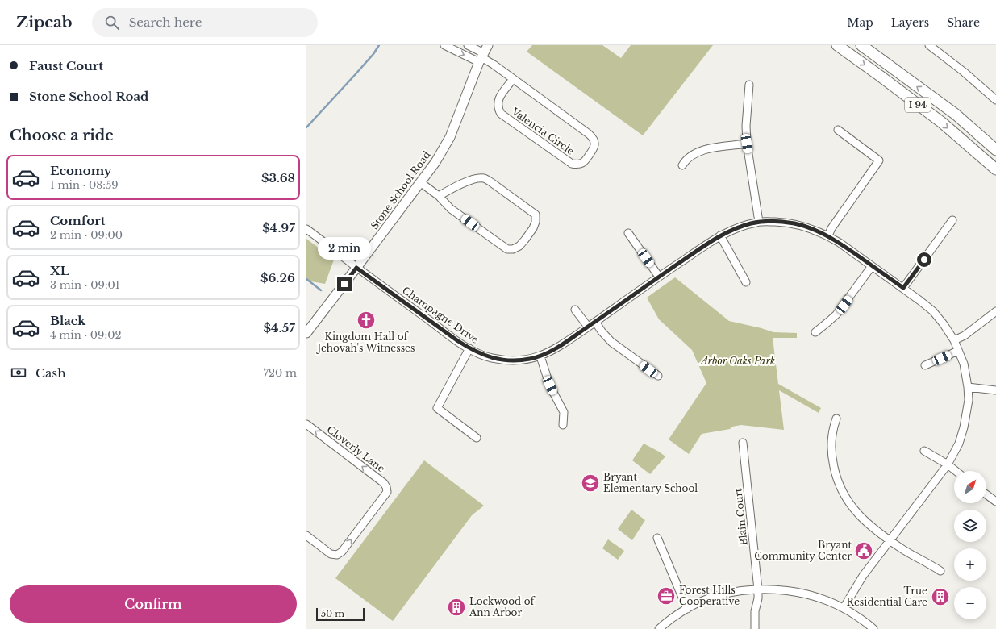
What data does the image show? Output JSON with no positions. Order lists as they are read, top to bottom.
{
  "streets": {
    "highway": ["I 94"],
    "main road": ["Stone School Road"],
    "street": [
      "Valencia Circle",
      "Champagne Drive",
      "Cloverly Lane",
      "Blain Court"
    ]
  },
  "crossings": [
    ["Valencia Circle", "Stone School Road"],
    ["Stone School Road", "Champagne Drive"]
  ],
  "parks": ["Arbor Oaks Park"],
  "places": {
    "church": ["Kingdom Hall of Jehovah's Witnesses"],
    "school or university": ["Bryant Elementary School"],
    "public building": ["Bryant Community Center"],
    "office": ["Forest Hills Cooperative"],
    "building": ["True Residential Care", "Lockwood of Ann Arbor"]
  },
  "scale_bar": "50 m",
  "north": "top right",
  "page": {
    "header": "Zipcab",
    "search": "Search here",
    "nav": ["Map", "Layers", "Share"],
    "banner": ["Faust Court", "Stone School Road"],
    "heading": "Choose a ride",
    "list": [
      {
        "name": "Economy",
        "note": "1 min · 08:59",
        "value": "$3.68"
      },
      {
        "name": "Comfort",
        "note": "2 min · 09:00",
        "value": "$4.97"
      },
      {
        "name": "XL",
        "note": "3 min · 09:01",
        "value": "$6.26"
      },
      {
        "name": "Black",
        "note": "4 min · 09:02",
        "value": "$4.57"
      }
    ],
    "bubble": "2 min",
    "pay": ["Cash", "720 m"],
    "map_buttons": ["+", "−"],
    "buttons": "Confirm",
    "scale": "50 m"
  }
}
